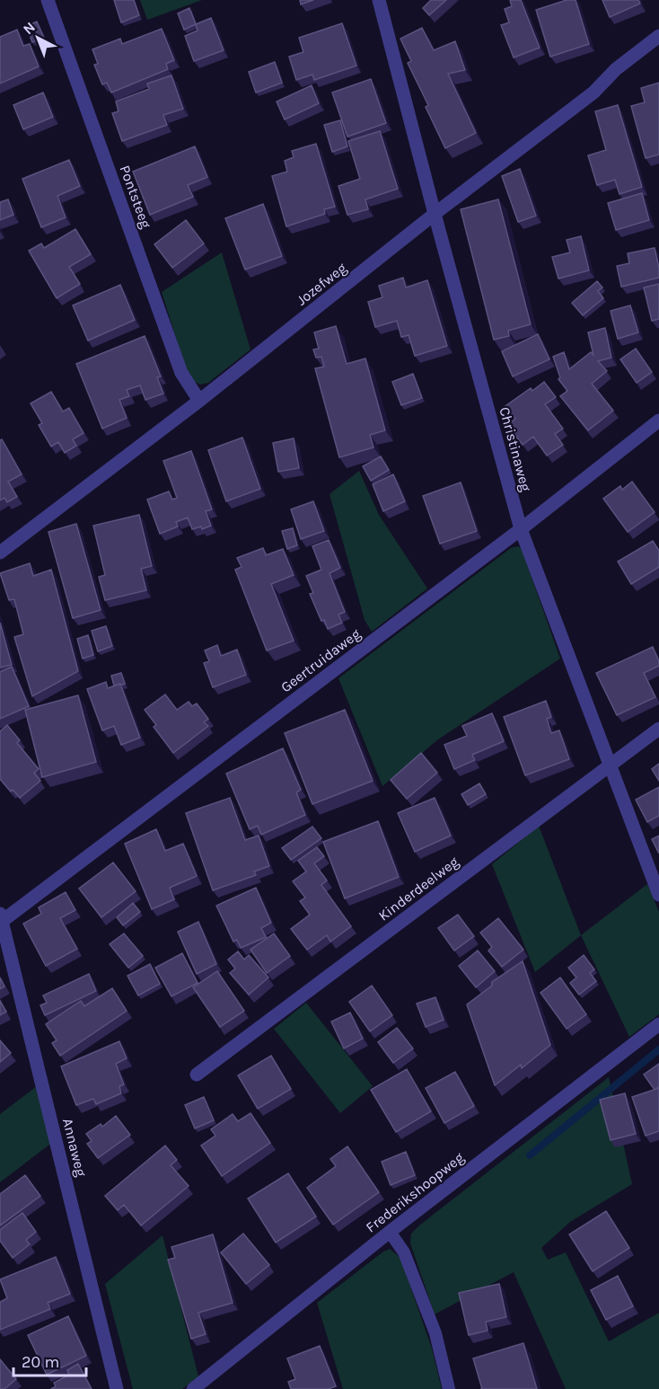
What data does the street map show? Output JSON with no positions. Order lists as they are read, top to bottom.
{
  "streets": {
    "street": [
      "Pontsteeg",
      "Jozefweg",
      "Christinaweg",
      "Geertruidaweg",
      "Kinderdeelweg",
      "Annaweg",
      "Frederikshoopweg"
    ]
  },
  "crossings": [
    ["Pontsteeg", "Jozefweg"],
    ["Jozefweg", "Christinaweg"],
    ["Christinaweg", "Geertruidaweg"],
    ["Christinaweg", "Kinderdeelweg"],
    ["Geertruidaweg", "Annaweg"]
  ],
  "scale_bar": "20 m",
  "north": "top left"
}
